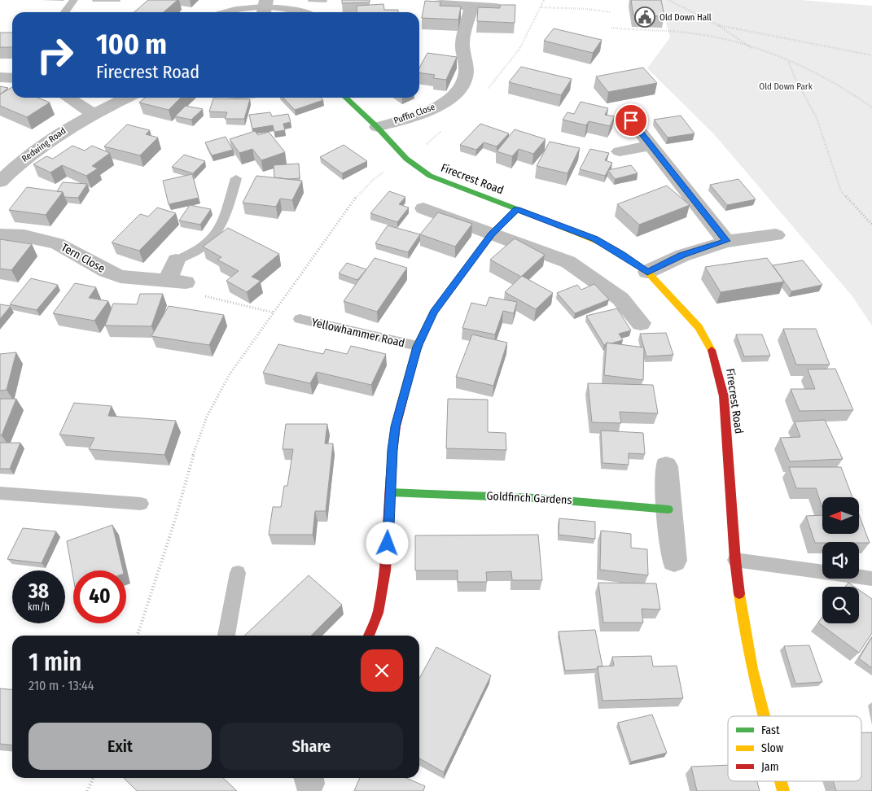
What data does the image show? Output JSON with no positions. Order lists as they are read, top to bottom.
{
  "streets": {
    "street": [
      "Puffin Close",
      "Redwing Road",
      "Firecrest Road",
      "Tern Close",
      "Yellowhammer Road",
      "Goldfinch Gardens"
    ]
  },
  "crossings": [
    ["Puffin Close", "Firecrest Road"],
    ["Firecrest Road", "Yellowhammer Road"],
    ["Yellowhammer Road", "Goldfinch Gardens"]
  ],
  "parks": ["Old Down Park"],
  "places": {
    "public building": ["Old Down Hall"]
  },
  "legend": ["Fast", "Slow", "Jam"],
  "north": "left",
  "page": {
    "turn": ["100 m", "Firecrest Road"],
    "speed": "38 km/h",
    "limit": "40",
    "heading": ["1 min", "210 m · 13:44"],
    "buttons": ["Exit", "Share"]
  }
}
